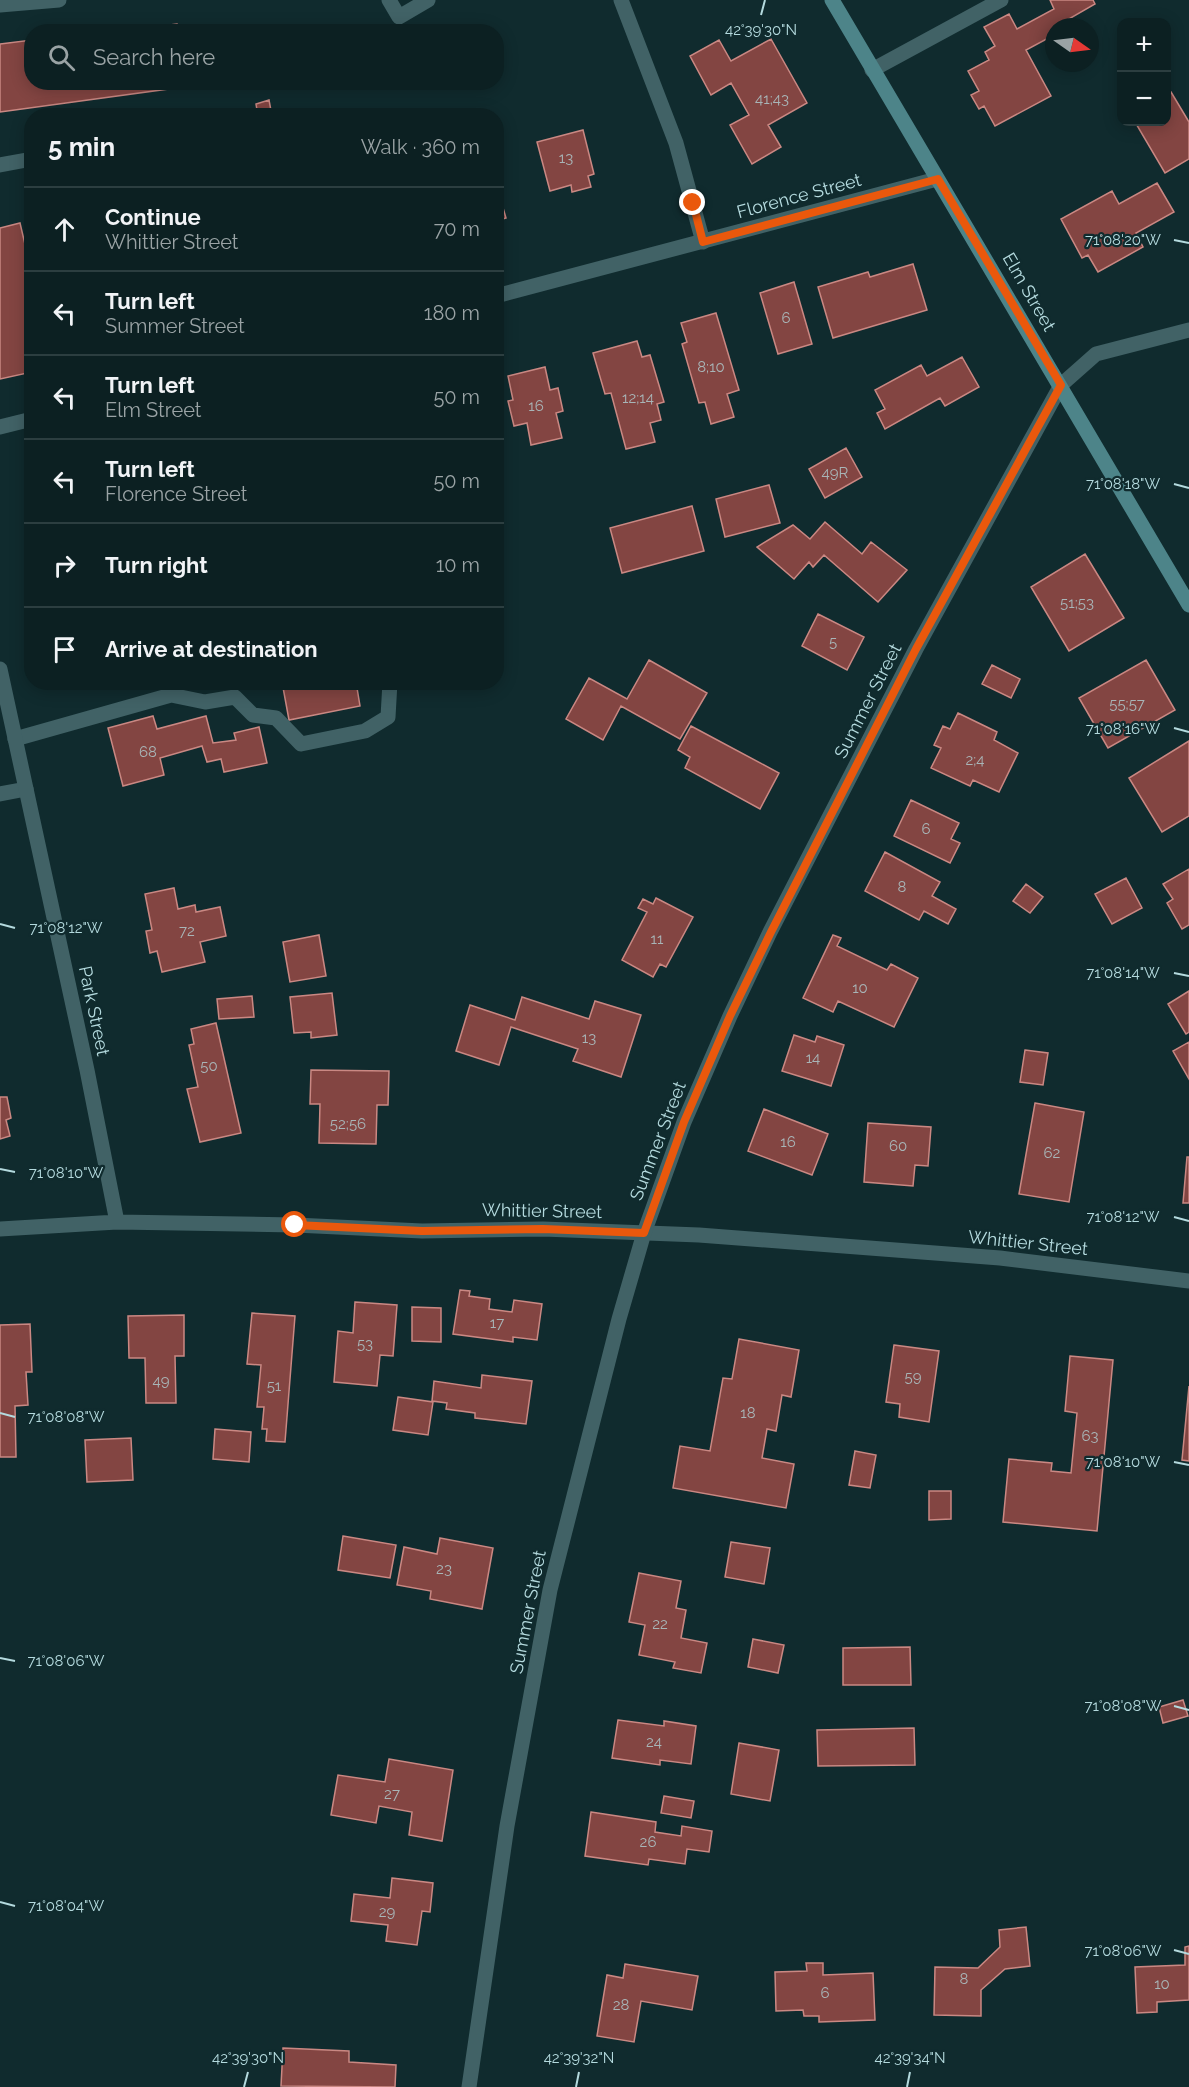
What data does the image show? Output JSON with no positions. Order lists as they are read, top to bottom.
{
  "streets": {
    "main road": ["Elm Street"],
    "street": [
      "Florence Street",
      "Summer Street",
      "Park Street",
      "Whittier Street"
    ]
  },
  "crossings": [
    ["Florence Street", "Elm Street"],
    ["Elm Street", "Summer Street"],
    ["Summer Street", "Whittier Street"],
    ["Park Street", "Whittier Street"]
  ],
  "house_numbers": [
    "41;43",
    "13",
    "6",
    "8;10",
    "12;14",
    "16",
    "49R",
    "51;53",
    "5",
    "55;57",
    "68",
    "2;4",
    "6",
    "8",
    "72",
    "11",
    "10",
    "13",
    "14",
    "50",
    "52;56",
    "16",
    "60",
    "62",
    "17",
    "53",
    "59",
    "49",
    "51",
    "18",
    "63",
    "23",
    "22",
    "24",
    "27",
    "26",
    "29",
    "8",
    "10",
    "6",
    "28"
  ],
  "north": "right",
  "page": {
    "map_buttons": ["+", "−"],
    "search": "Search here",
    "heading": ["5 min", "Walk · 360 m"],
    "list": [
      ["Continue", "Whittier Street", "70 m"],
      ["Turn left", "Summer Street", "180 m"],
      ["Turn left", "Elm Street", "50 m"],
      ["Turn left", "Florence Street", "50 m"],
      ["Turn right", "10 m"],
      "Arrive at destination"
    ]
  },
  "coordinates": [
    "42°39'30\"N",
    "71°08'20\"W",
    "71°08'18\"W",
    "71°08'16\"W",
    "71°08'12\"W",
    "71°08'14\"W",
    "71°08'10\"W",
    "71°08'08\"W",
    "71°08'06\"W",
    "71°08'04\"W",
    "42°39'32\"N",
    "42°39'34\"N"
  ]
}
